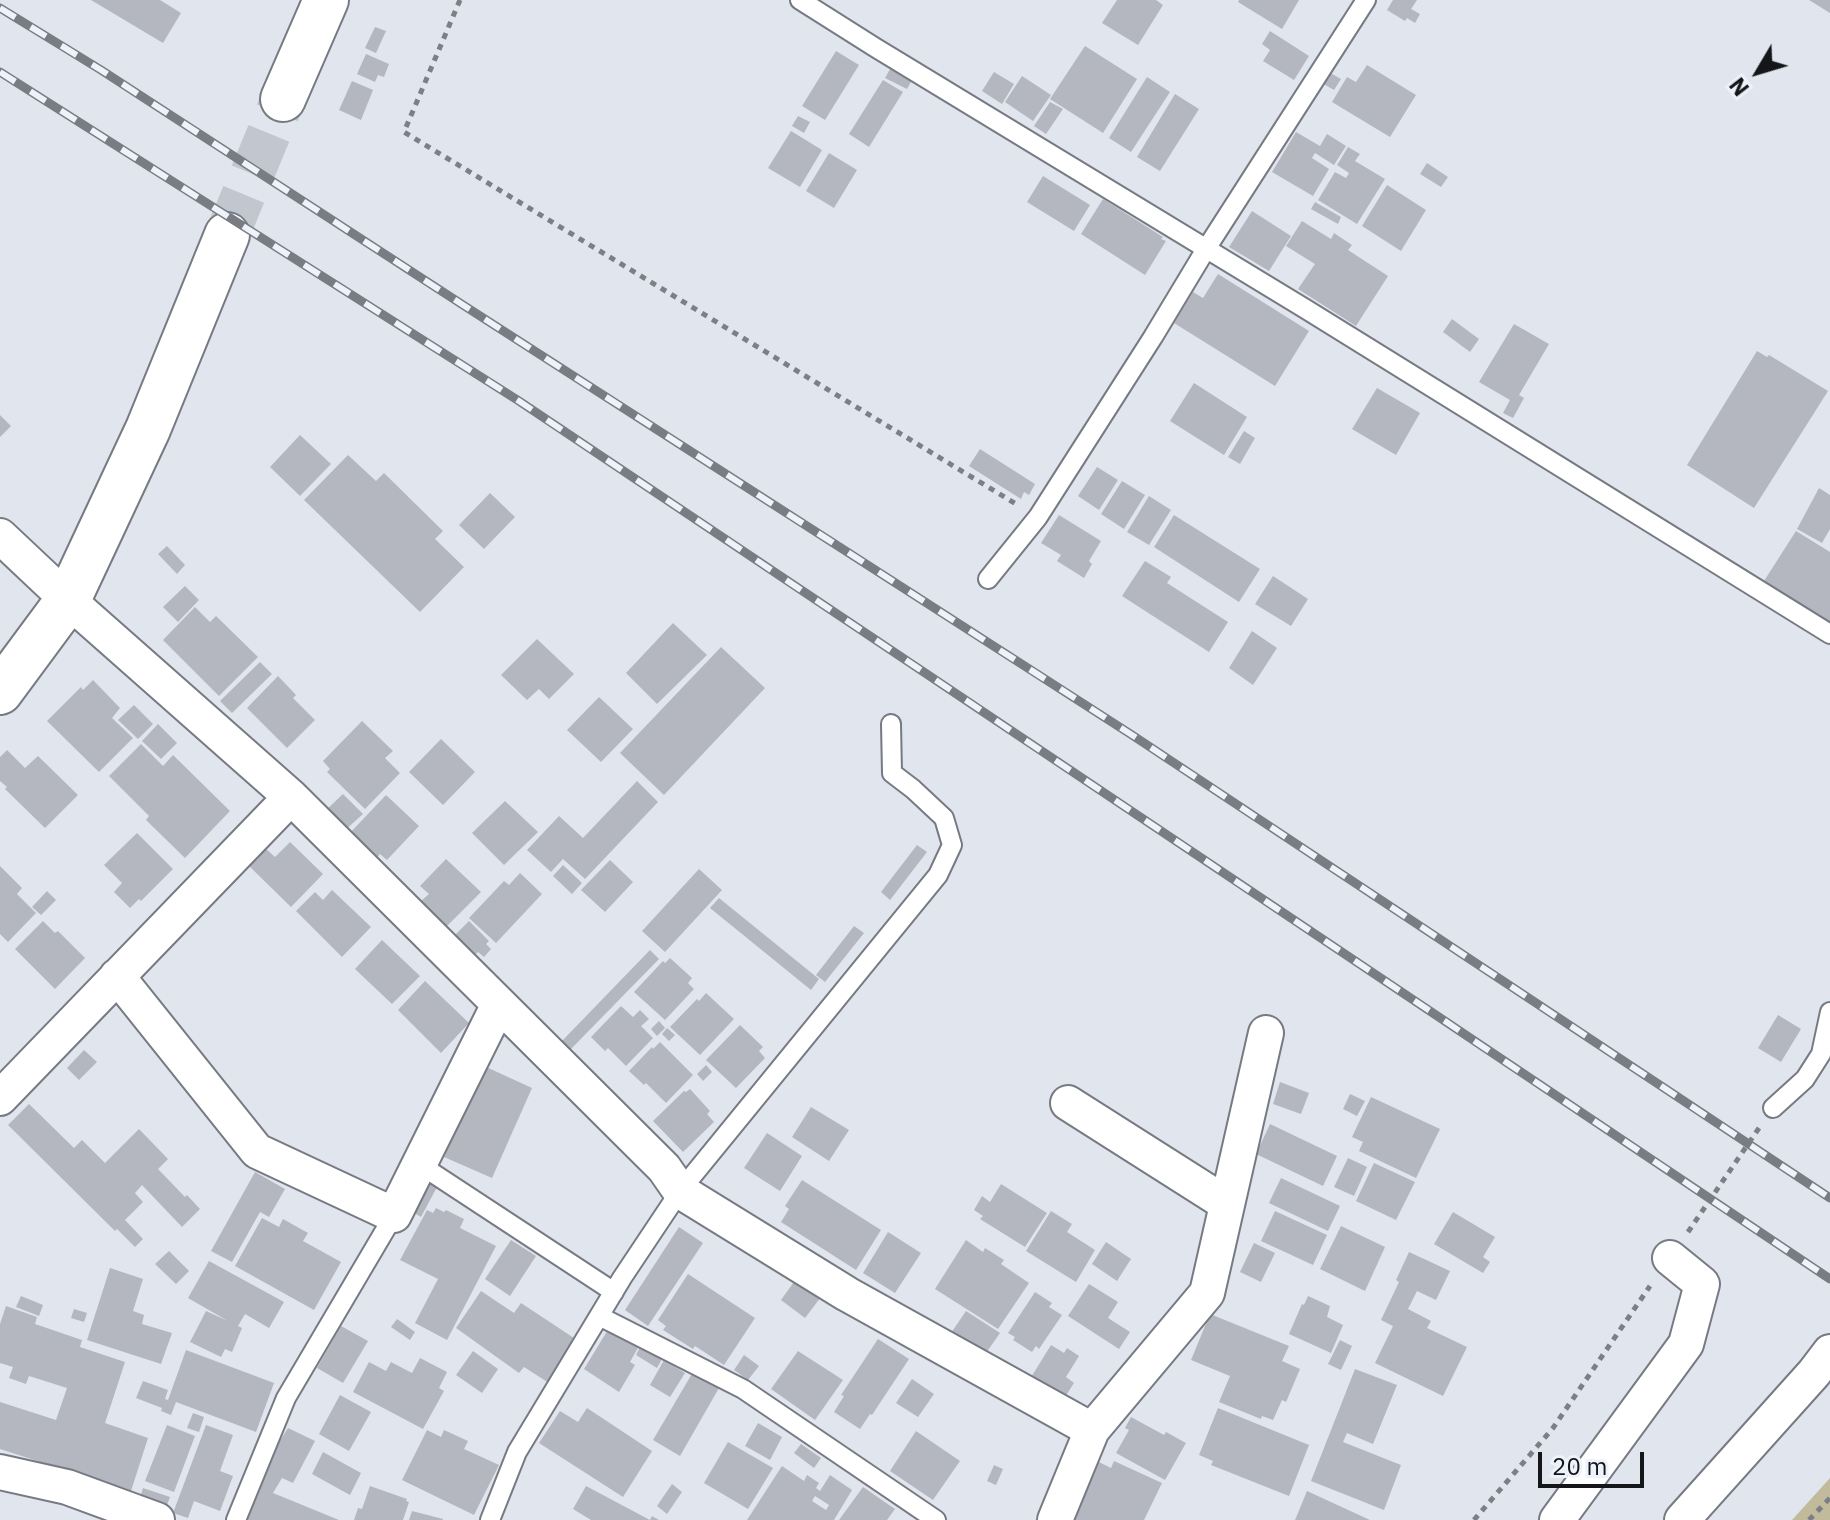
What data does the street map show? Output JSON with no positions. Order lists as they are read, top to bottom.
{
  "scale_bar": "20 m",
  "north": "bottom left"
}
